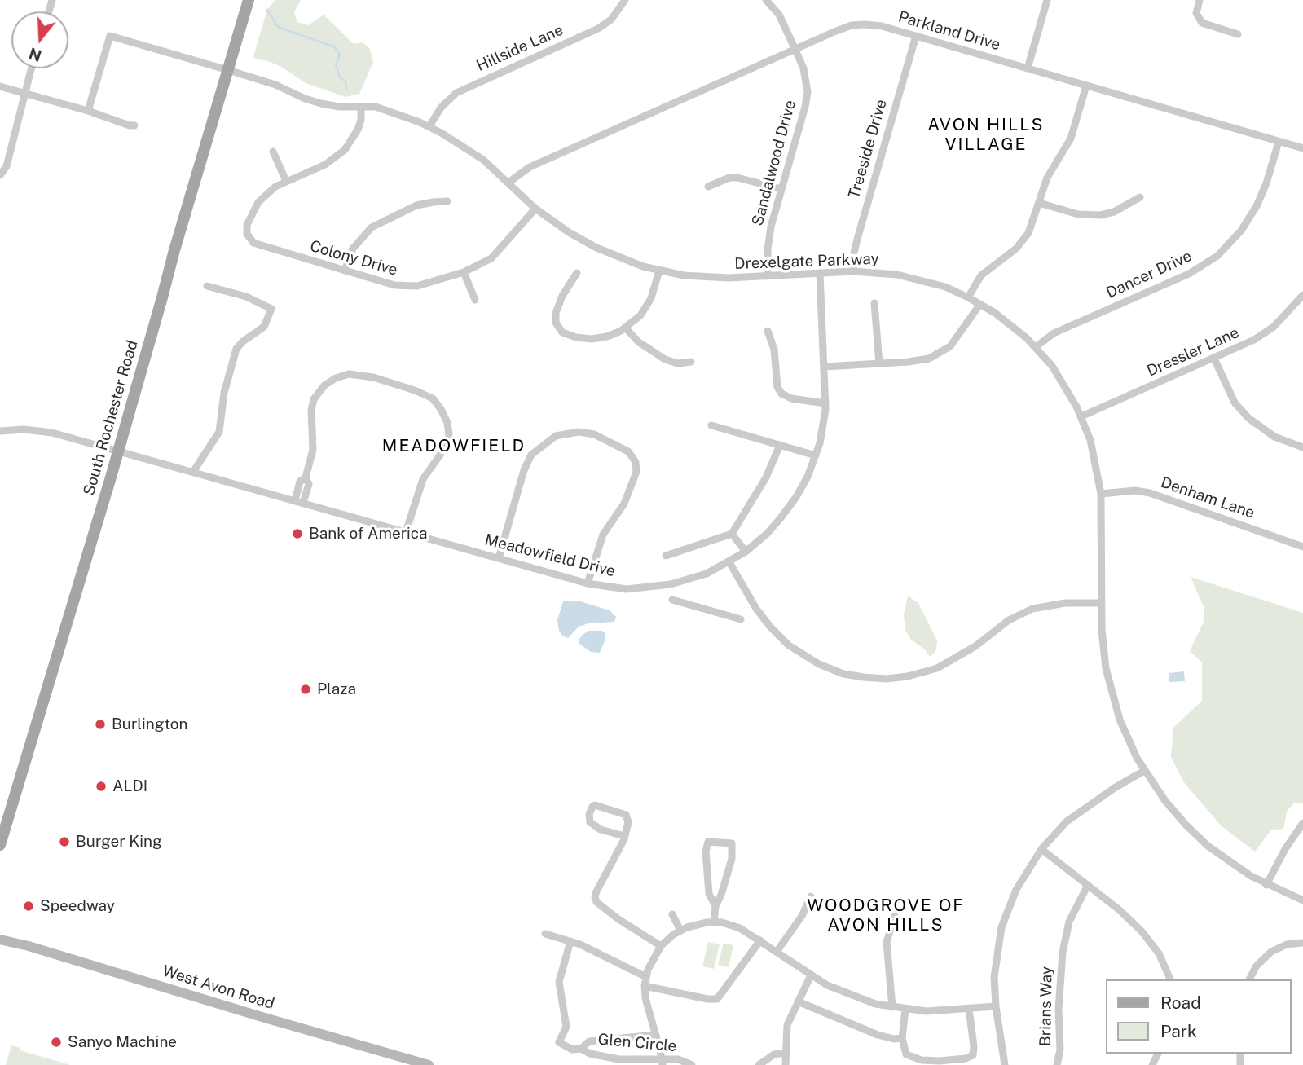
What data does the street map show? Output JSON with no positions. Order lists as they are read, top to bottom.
{
  "streets": {
    "main road": ["South Rochester Road", "West Avon Road"],
    "street": [
      "Parkland Drive",
      "Hillside Lane",
      "Treeside Drive",
      "Sandalwood Drive",
      "Colony Drive",
      "Drexelgate Parkway",
      "Dancer Drive",
      "Dressler Lane",
      "Denham Lane",
      "Meadowfield Drive",
      "Brians Way",
      "Glen Circle"
    ]
  },
  "crossings": [
    ["Parkland Drive", "Treeside Drive"],
    ["Parkland Drive", "Sandalwood Drive"],
    ["Parkland Drive", "Drexelgate Parkway"],
    ["Parkland Drive", "Dancer Drive"],
    ["Hillside Lane", "Drexelgate Parkway"],
    ["Treeside Drive", "Drexelgate Parkway"],
    ["Sandalwood Drive", "Drexelgate Parkway"],
    ["Colony Drive", "Drexelgate Parkway"],
    ["Drexelgate Parkway", "Dancer Drive"],
    ["Drexelgate Parkway", "Dressler Lane"],
    ["Drexelgate Parkway", "South Rochester Road"],
    ["Drexelgate Parkway", "Denham Lane"],
    ["Drexelgate Parkway", "Meadowfield Drive"],
    ["South Rochester Road", "Meadowfield Drive"]
  ],
  "districts": ["AVON HILLS VILLAGE", "MEADOWFIELD", "WOODGROVE OF AVON HILLS"],
  "places": [
    "Bank of America",
    "Plaza",
    "Burlington",
    "ALDI",
    "Burger King",
    "Speedway",
    "Sanyo Machine"
  ],
  "legend": ["Road", "Park"],
  "north": "bottom"
}
